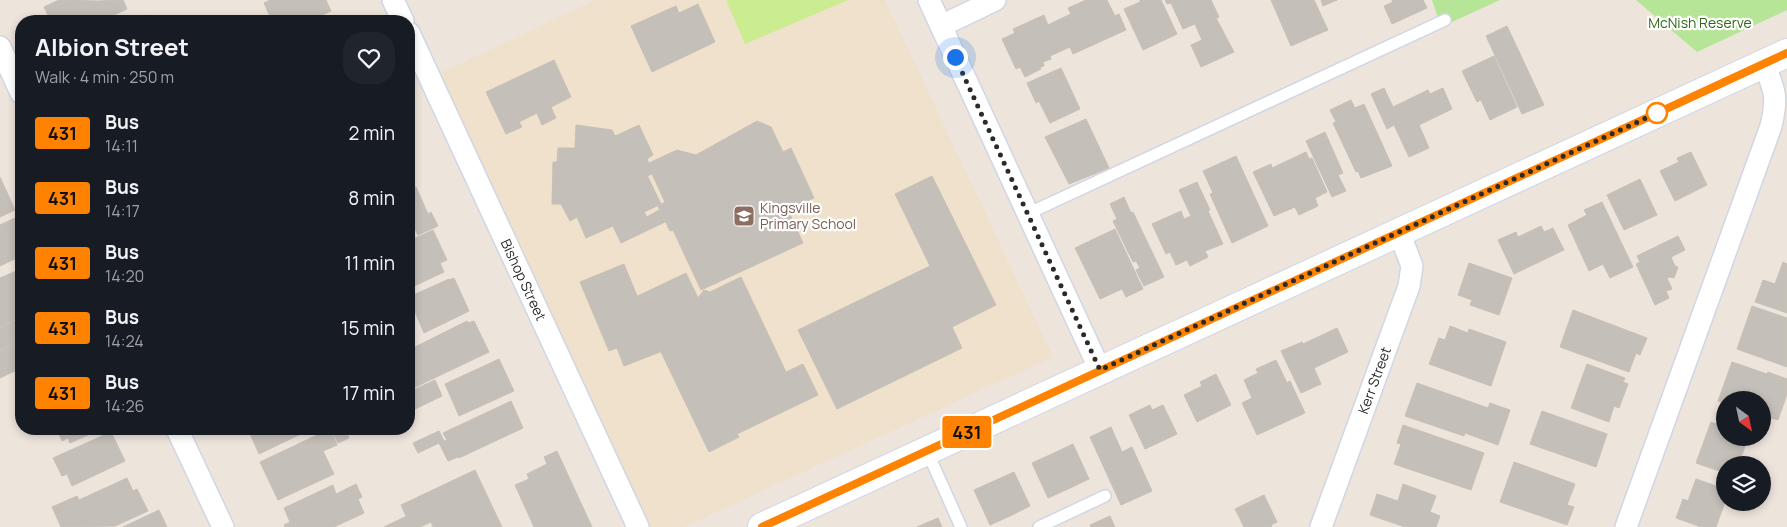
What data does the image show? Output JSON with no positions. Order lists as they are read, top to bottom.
{
  "streets": {
    "street": ["Bishop Street", "Kerr Street"]
  },
  "parks": ["McNish Reserve"],
  "places": {
    "school or university": ["Kingsville Primary School"]
  },
  "lines": ["bus line 431"],
  "north": "bottom right",
  "page": {
    "on_map": "431",
    "heading": ["Albion Street", "Walk · 4 min · 250 m"],
    "list": [
      {
        "mark": "431",
        "name": "Bus",
        "note": "14:11",
        "value": "2 min"
      },
      {
        "mark": "431",
        "name": "Bus",
        "note": "14:17",
        "value": "8 min"
      },
      {
        "mark": "431",
        "name": "Bus",
        "note": "14:20",
        "value": "11 min"
      },
      {
        "mark": "431",
        "name": "Bus",
        "note": "14:24",
        "value": "15 min"
      },
      {
        "mark": "431",
        "name": "Bus",
        "note": "14:26",
        "value": "17 min"
      }
    ]
  }
}
